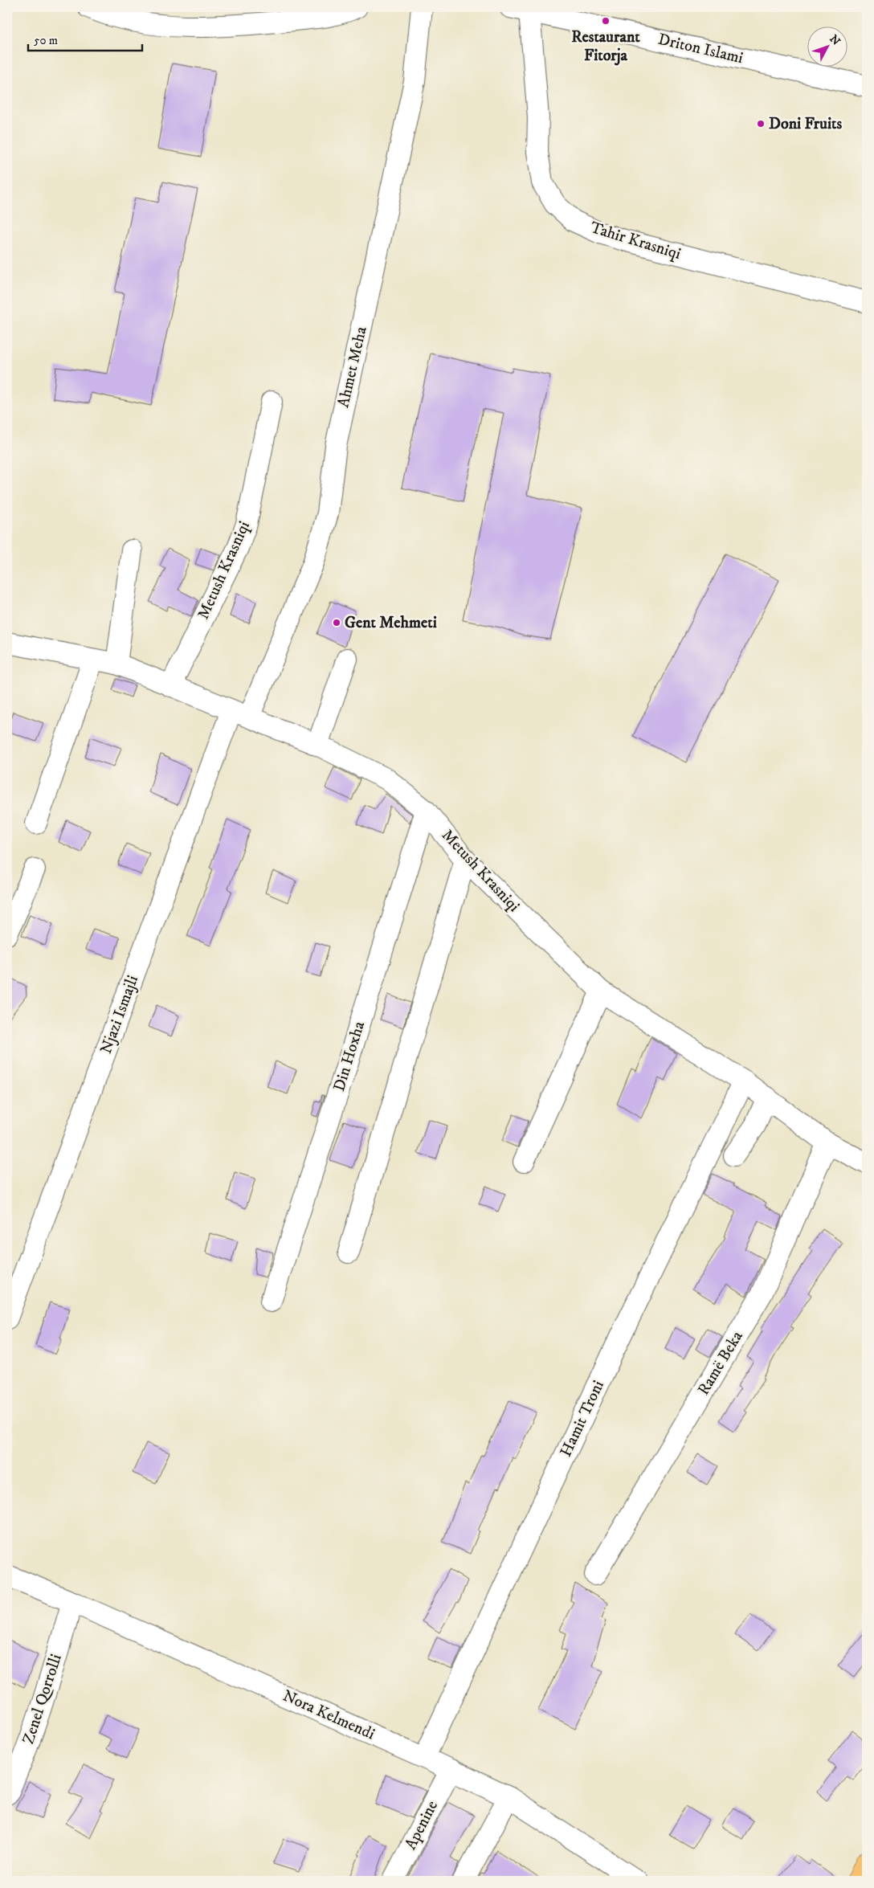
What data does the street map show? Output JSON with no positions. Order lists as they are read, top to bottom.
{
  "streets": {
    "street": [
      "Driton Islami",
      "Tahir Krasniqi",
      "Ahmet Meha",
      "Metush Krasniqi",
      "Njazi Ismajli",
      "Din Hoxha",
      "Ramë Beka",
      "Hamit Troni",
      "Zenel Qorrolli",
      "Nora Kelmendi",
      "Apenine"
    ]
  },
  "crossings": [
    ["Driton Islami", "Tahir Krasniqi"],
    ["Ahmet Meha", "Metush Krasniqi"],
    ["Ahmet Meha", "Njazi Ismajli"],
    ["Metush Krasniqi", "Njazi Ismajli"],
    ["Metush Krasniqi", "Din Hoxha"],
    ["Metush Krasniqi", "Ramë Beka"],
    ["Metush Krasniqi", "Hamit Troni"],
    ["Hamit Troni", "Nora Kelmendi"],
    ["Zenel Qorrolli", "Nora Kelmendi"],
    ["Nora Kelmendi", "Apenine"]
  ],
  "places": ["Restaurant Fitorja", "Doni Fruits", "Gent Mehmeti"],
  "scale_bar": "50 m",
  "north": "top right"
}
